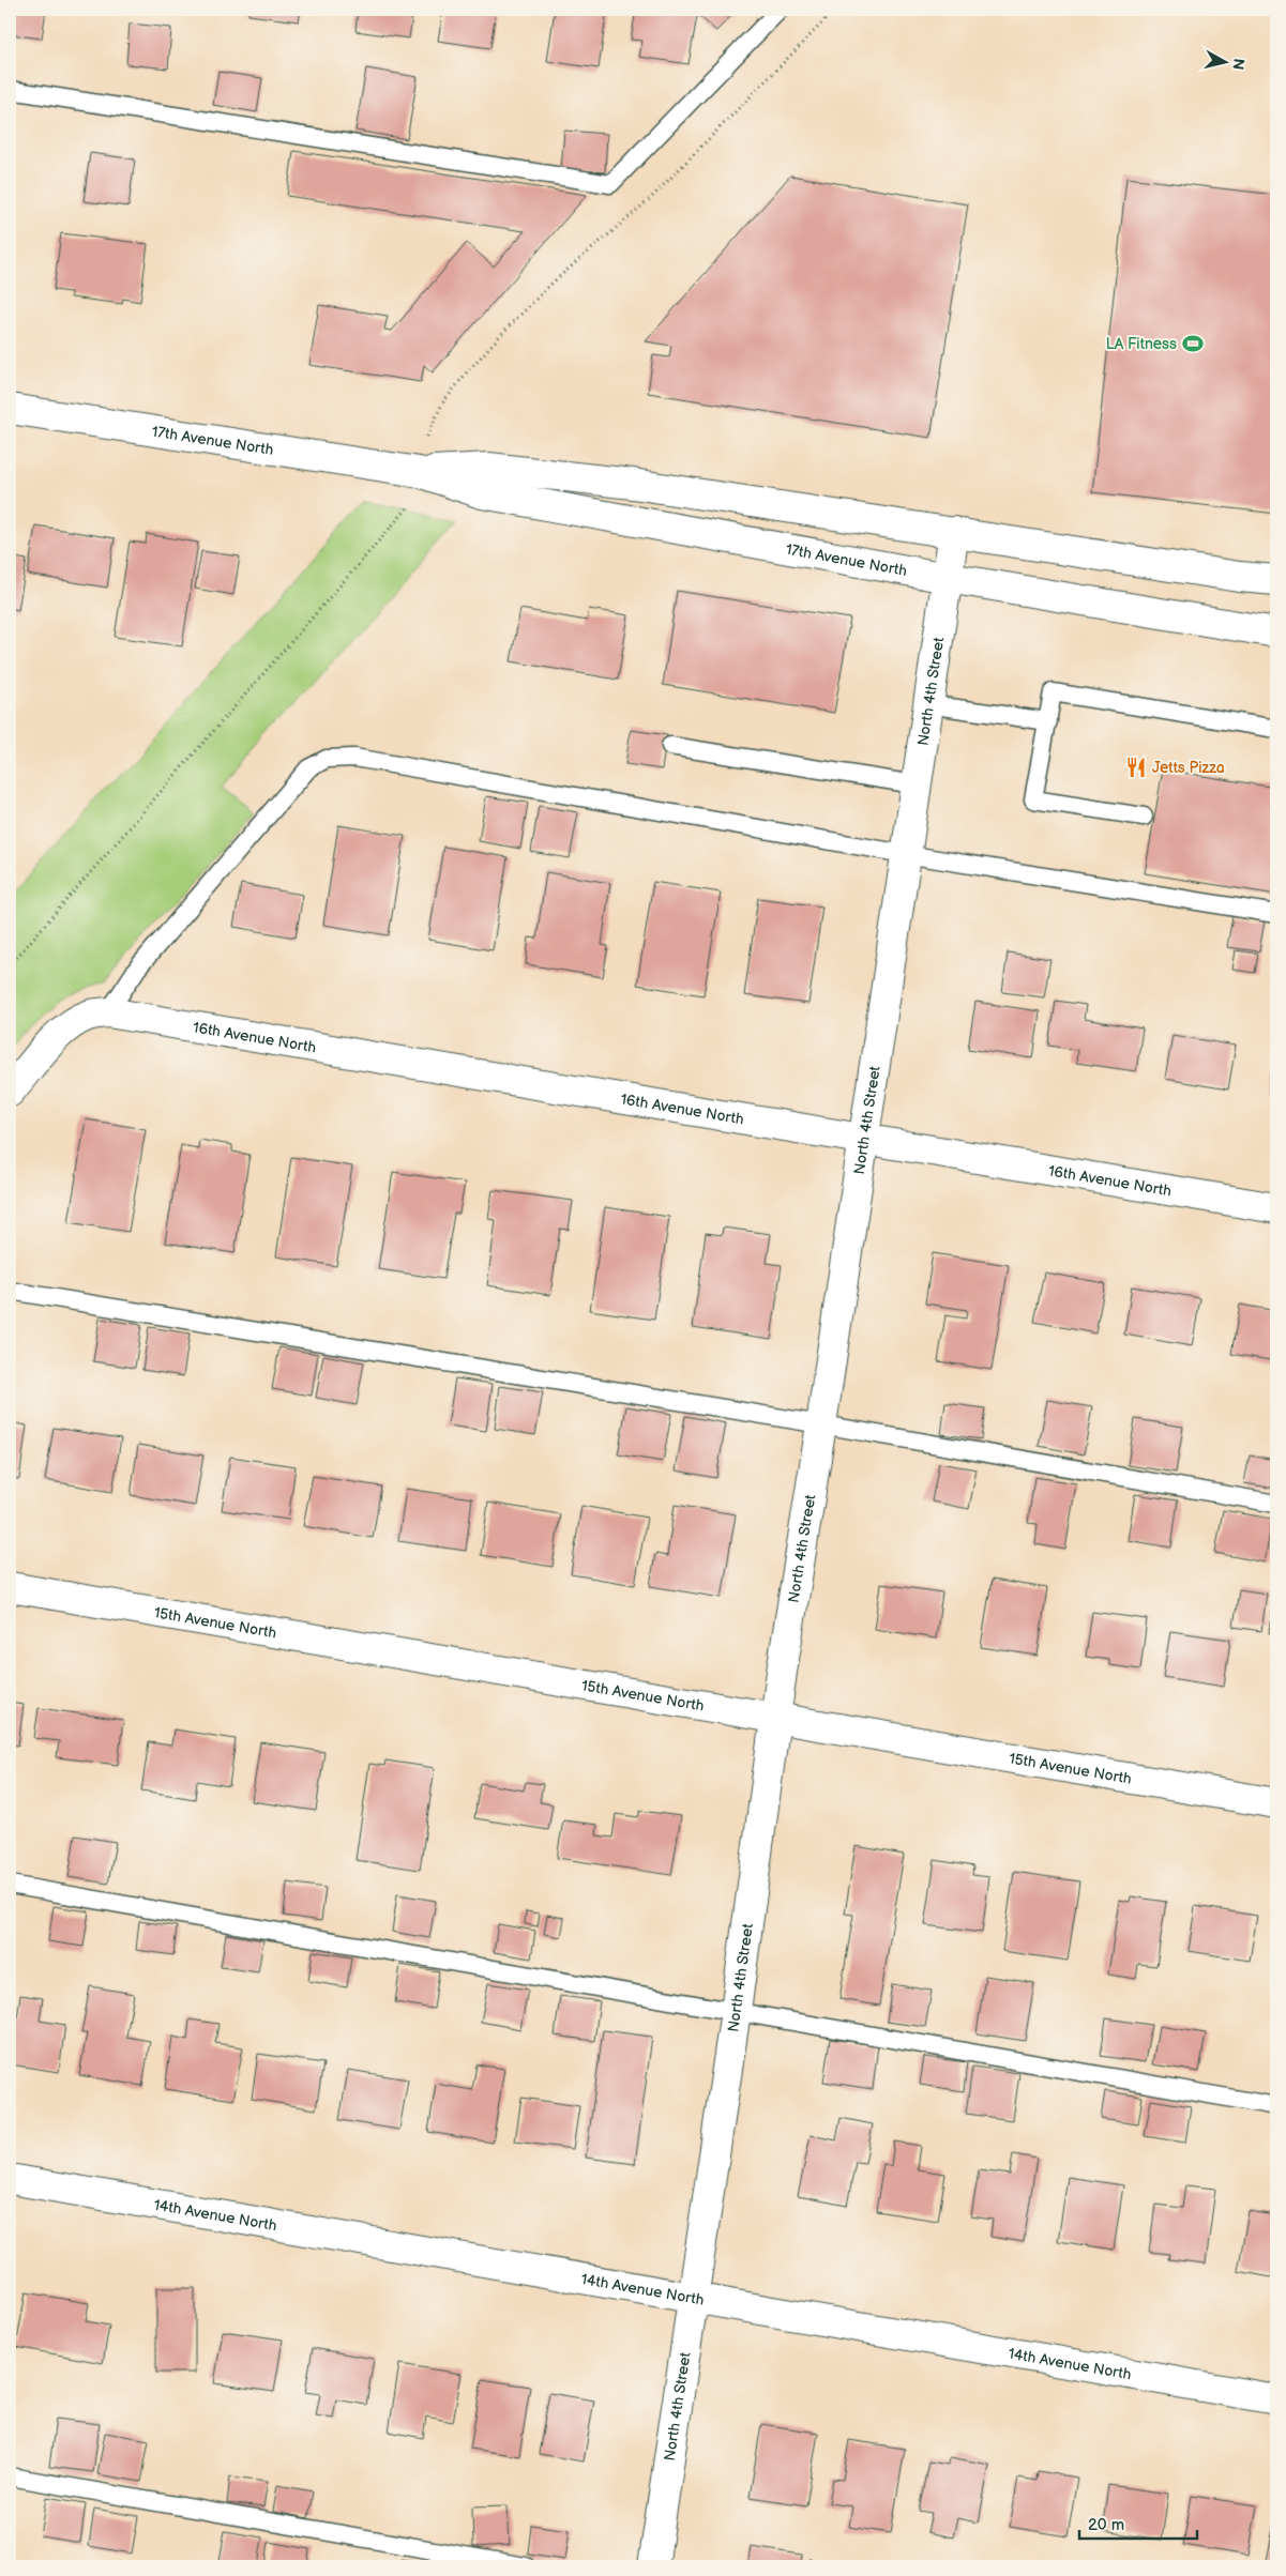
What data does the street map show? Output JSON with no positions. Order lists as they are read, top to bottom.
{
  "streets": {
    "street": [
      "17th Avenue North",
      "North 4th Street",
      "16th Avenue North",
      "15th Avenue North",
      "14th Avenue North"
    ]
  },
  "crossings": [
    ["17th Avenue North", "North 4th Street"],
    ["North 4th Street", "16th Avenue North"],
    ["North 4th Street", "15th Avenue North"],
    ["North 4th Street", "14th Avenue North"]
  ],
  "places": {
    "sports": ["LA Fitness"],
    "restaurant": ["Jetts Pizza"]
  },
  "scale_bar": "20 m",
  "north": "right"
}
